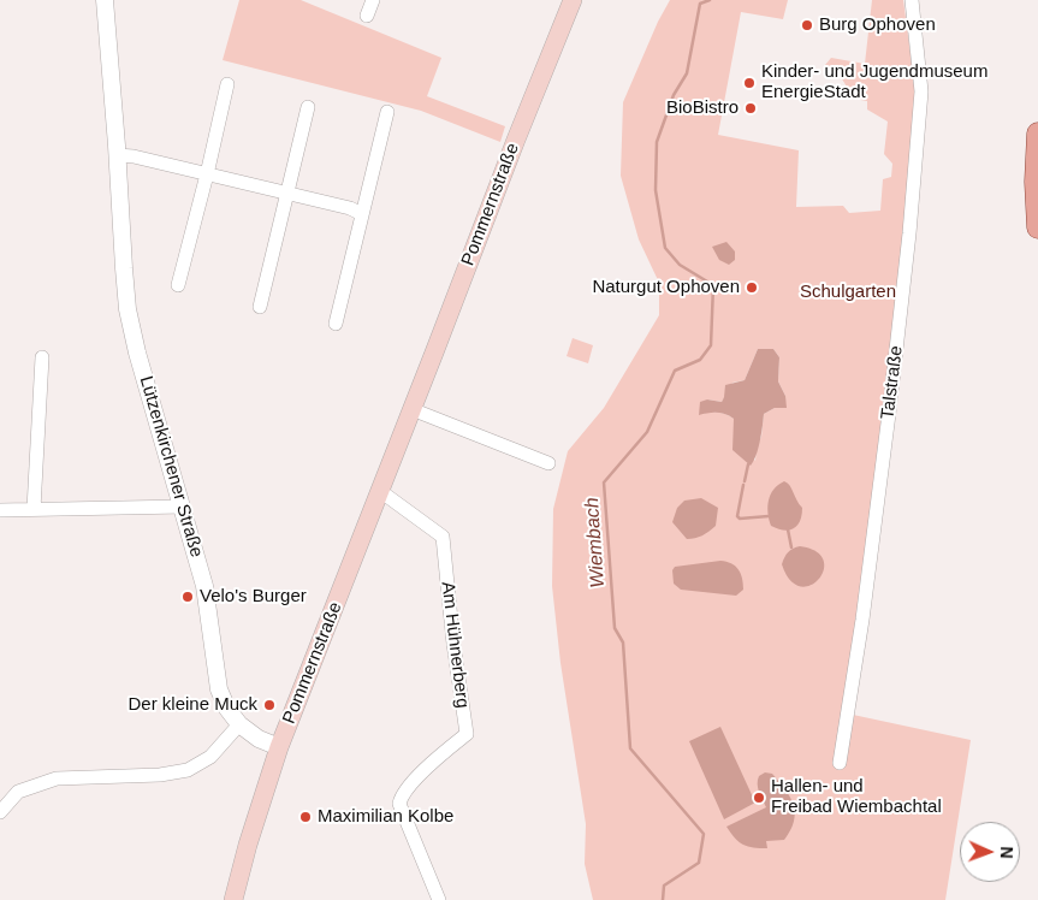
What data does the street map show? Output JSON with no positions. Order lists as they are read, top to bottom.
{
  "streets": {
    "main road": ["Pommernstraße"],
    "street": ["Talstraße", "Lützenkirchener Straße", "Am Hühnerberg"]
  },
  "crossings": [
    ["Pommernstraße", "Lützenkirchener Straße"],
    ["Pommernstraße", "Am Hühnerberg"]
  ],
  "water": ["Wiembach"],
  "parks": ["Schulgarten"],
  "places": [
    "Burg Ophoven",
    "Kinder- und Jugendmuseum EnergieStadt",
    "BioBistro",
    "Naturgut Ophoven",
    "Velo's Burger",
    "Der kleine Muck",
    "Hallen- und Freibad Wiembachtal",
    "Maximilian Kolbe"
  ],
  "north": "right"
}
